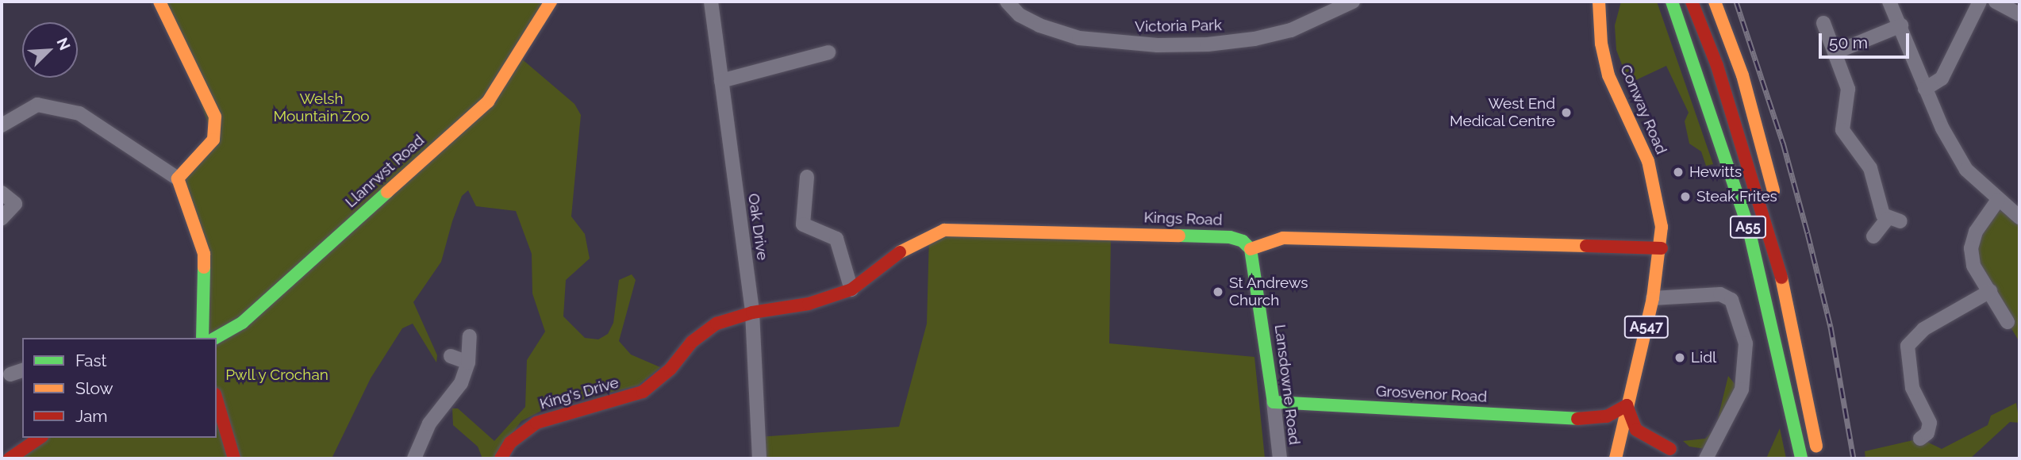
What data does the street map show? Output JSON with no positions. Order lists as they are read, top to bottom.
{
  "streets": {
    "main road": [
      "Conway Road",
      "Llanrwst Road",
      "Kings Road",
      "A55",
      "A547",
      "Lansdowne Road",
      "King's Drive",
      "Grosvenor Road"
    ],
    "street": ["Victoria Park", "Oak Drive"]
  },
  "crossings": [
    ["Conway Road", "Grosvenor Road"],
    ["Kings Road", "Oak Drive"],
    ["Kings Road", "Lansdowne Road"],
    ["Kings Road", "King's Drive"],
    ["Oak Drive", "King's Drive"],
    ["Lansdowne Road", "Grosvenor Road"]
  ],
  "parks": ["Welsh Mountain Zoo", "Pwll y Crochan"],
  "places": [
    "West End Medical Centre",
    "Hewitts",
    "Steak Frites",
    "St Andrews Church",
    "Lidl"
  ],
  "legend": ["Fast", "Slow", "Jam"],
  "scale_bar": "50 m",
  "north": "top right"
}
